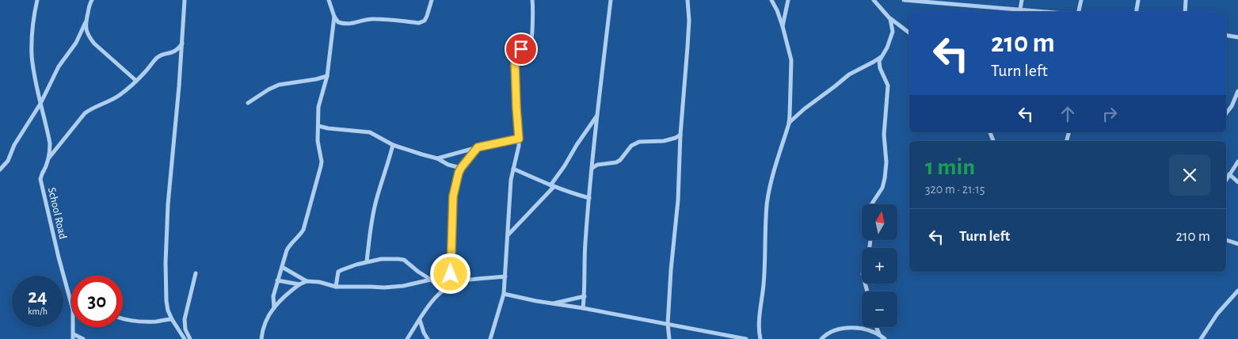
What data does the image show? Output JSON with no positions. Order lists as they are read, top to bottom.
{
  "streets": {
    "street": ["School Road"]
  },
  "north": "top",
  "page": {
    "turn": ["210 m", "Turn left"],
    "heading": ["1 min", "320 m · 21:15"],
    "map_buttons": ["+", "−"],
    "list": [
      {
        "name": "Turn left",
        "value": "210 m"
      }
    ],
    "speed": "24 km/h",
    "limit": "30"
  }
}
